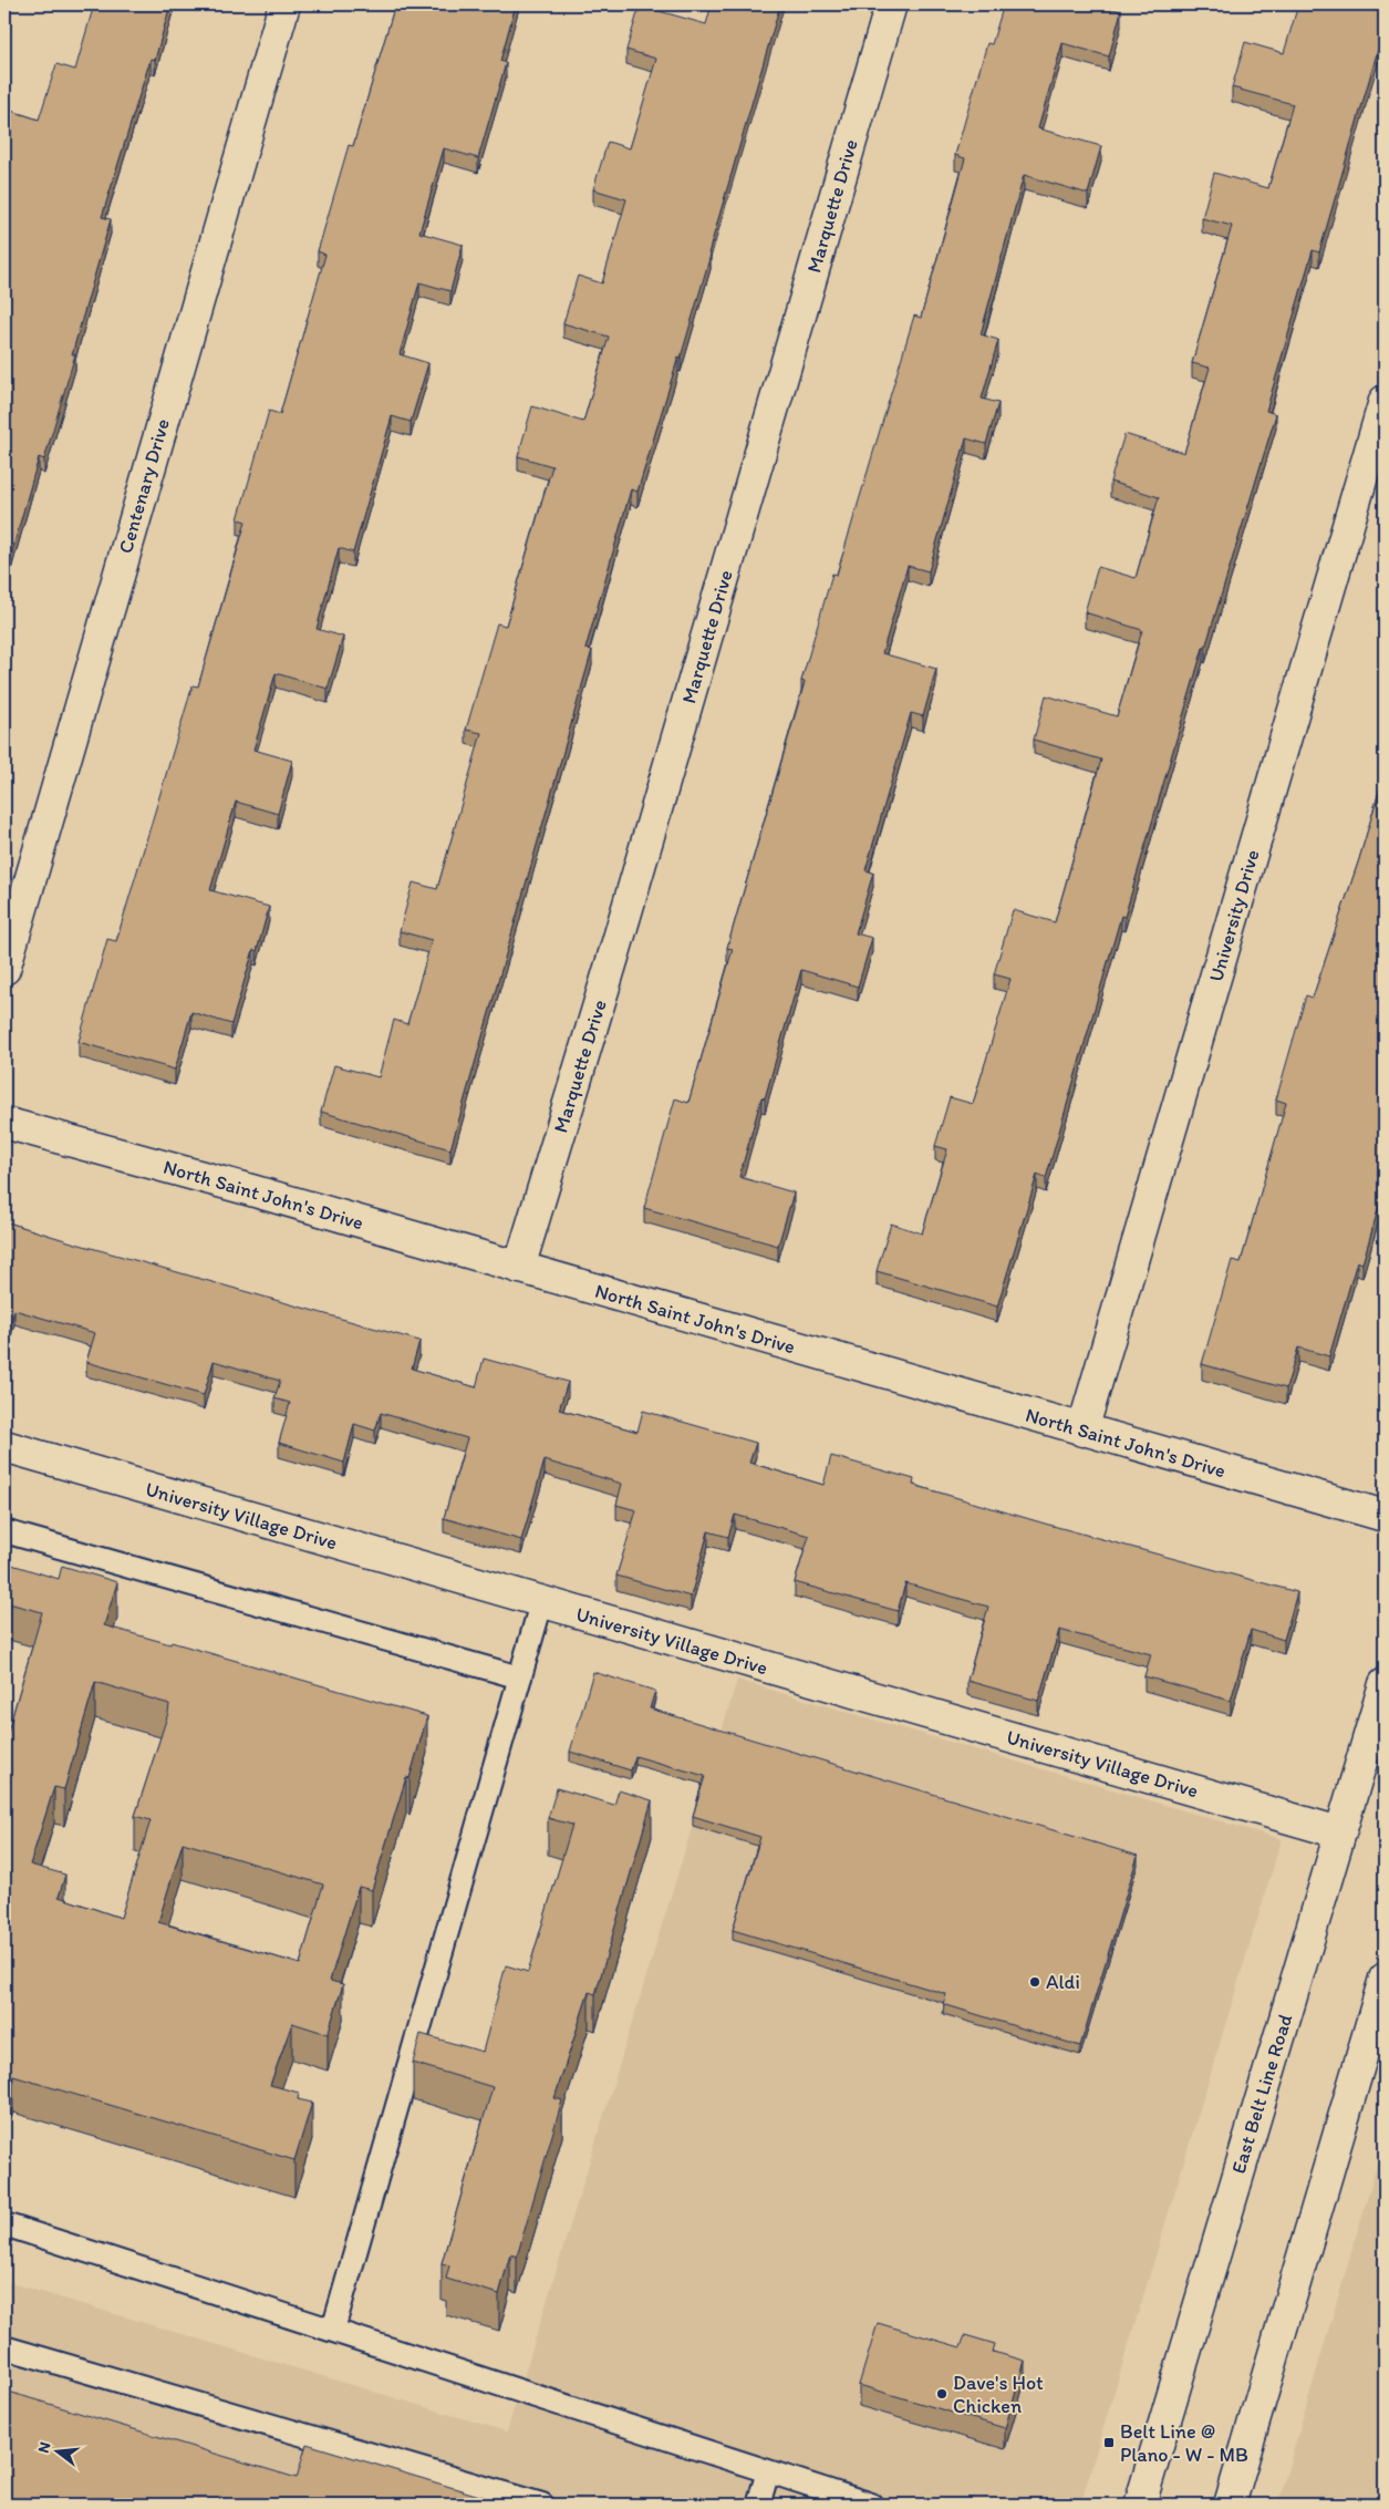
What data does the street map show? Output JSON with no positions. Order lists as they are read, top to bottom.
{
  "streets": {
    "street": [
      "Marquette Drive",
      "Centenary Drive",
      "University Drive",
      "North Saint John's Drive",
      "University Village Drive",
      "East Belt Line Road"
    ]
  },
  "crossings": [
    ["Marquette Drive", "North Saint John's Drive"],
    ["University Drive", "North Saint John's Drive"],
    ["University Village Drive", "East Belt Line Road"]
  ],
  "places": {
    "other": ["Aldi", "Dave's Hot Chicken"],
    "transit": ["Belt Line @ Plano - W - MB"]
  },
  "north": "left"
}
